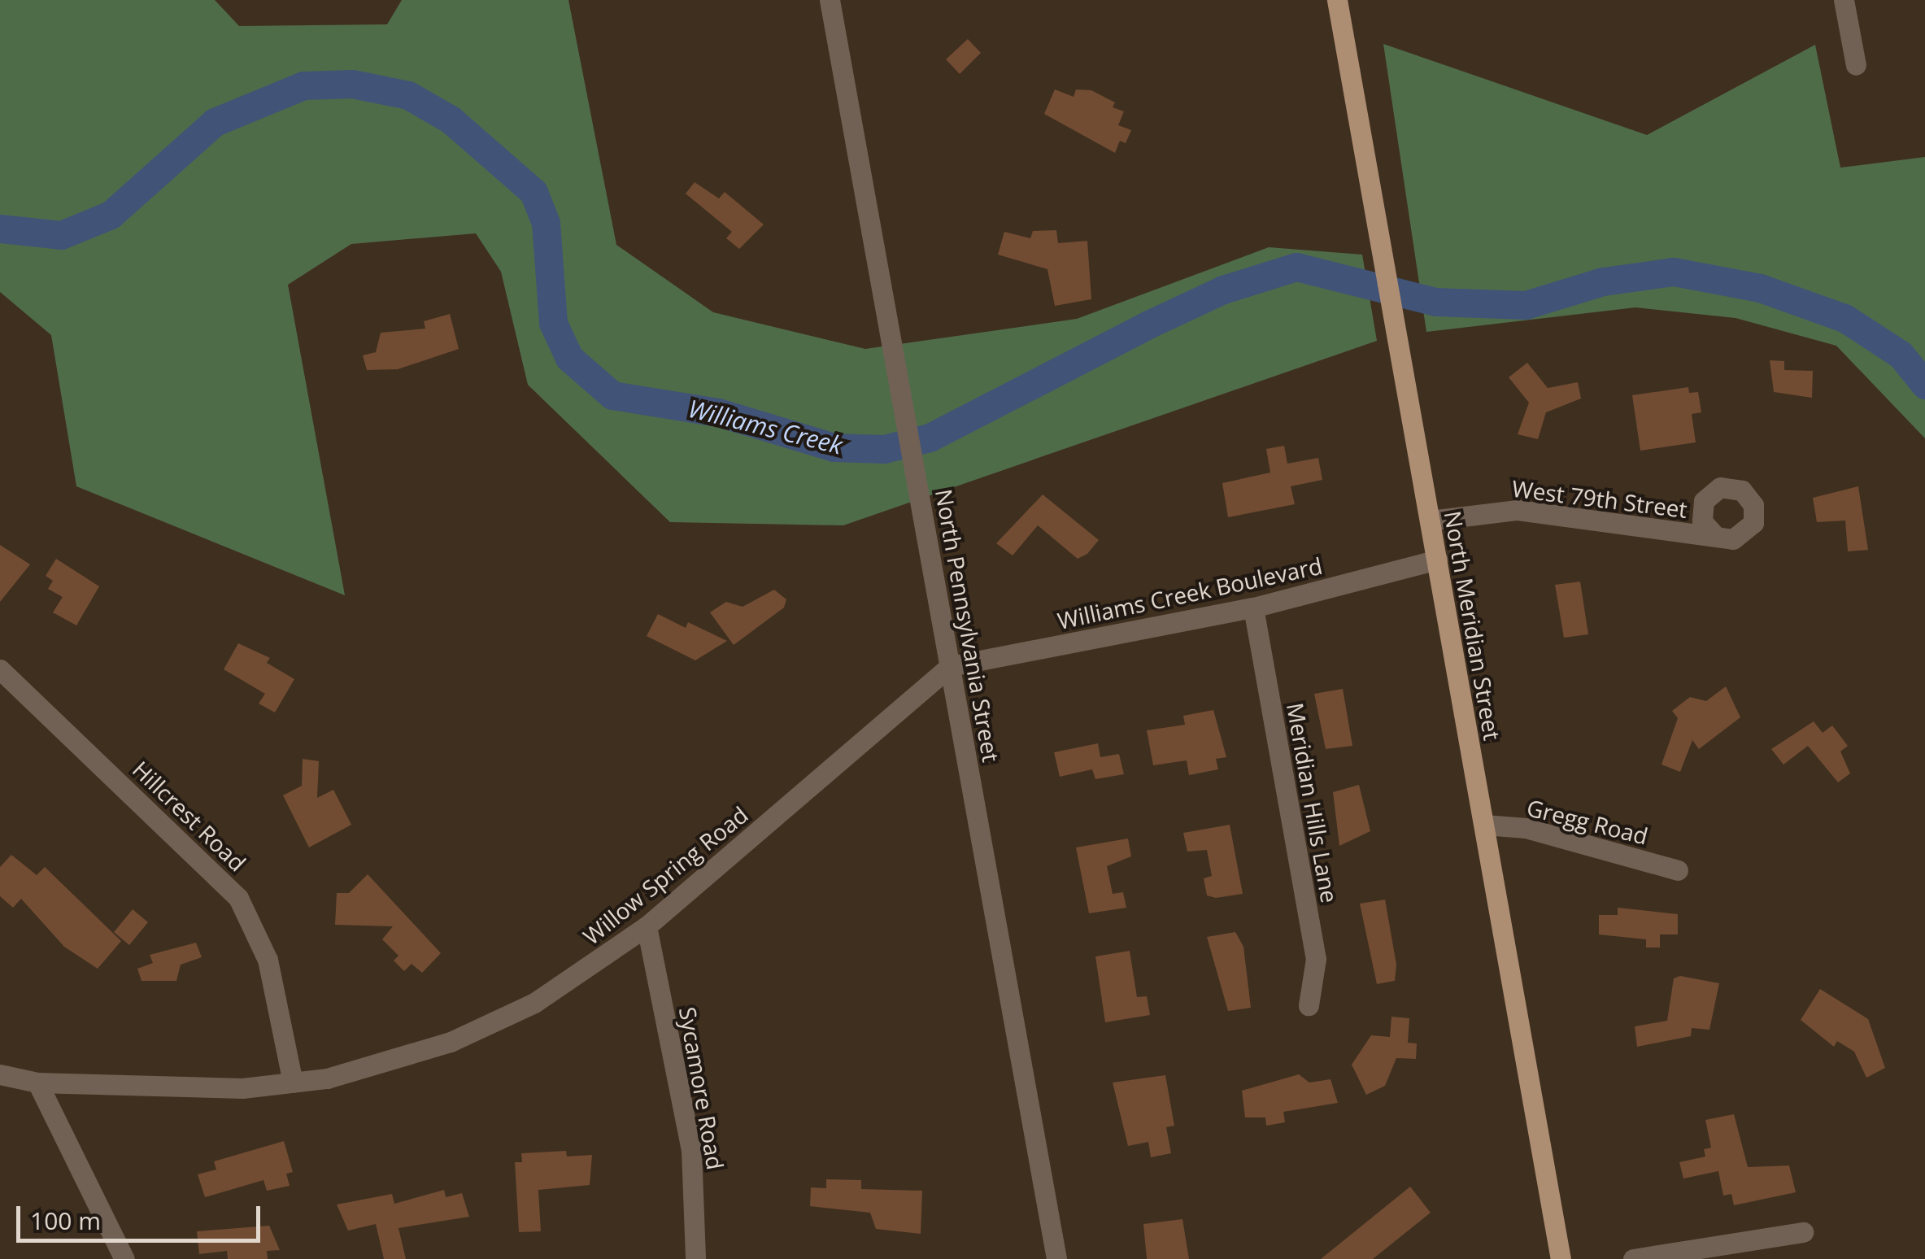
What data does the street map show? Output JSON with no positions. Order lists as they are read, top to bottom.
{
  "streets": {
    "main road": ["North Meridian Street"],
    "street": [
      "West 79th Street",
      "Williams Creek Boulevard",
      "North Pennsylvania Street",
      "Meridian Hills Lane",
      "Hillcrest Road",
      "Gregg Road",
      "Willow Spring Road",
      "Sycamore Road"
    ]
  },
  "crossings": [
    ["West 79th Street", "North Meridian Street"],
    ["Williams Creek Boulevard", "North Pennsylvania Street"],
    ["Williams Creek Boulevard", "North Meridian Street"],
    ["Williams Creek Boulevard", "Meridian Hills Lane"],
    ["Williams Creek Boulevard", "Willow Spring Road"],
    ["North Pennsylvania Street", "Willow Spring Road"],
    ["North Meridian Street", "Gregg Road"],
    ["Hillcrest Road", "Willow Spring Road"],
    ["Willow Spring Road", "Sycamore Road"]
  ],
  "water": ["Williams Creek"],
  "scale_bar": "100 m"
}
